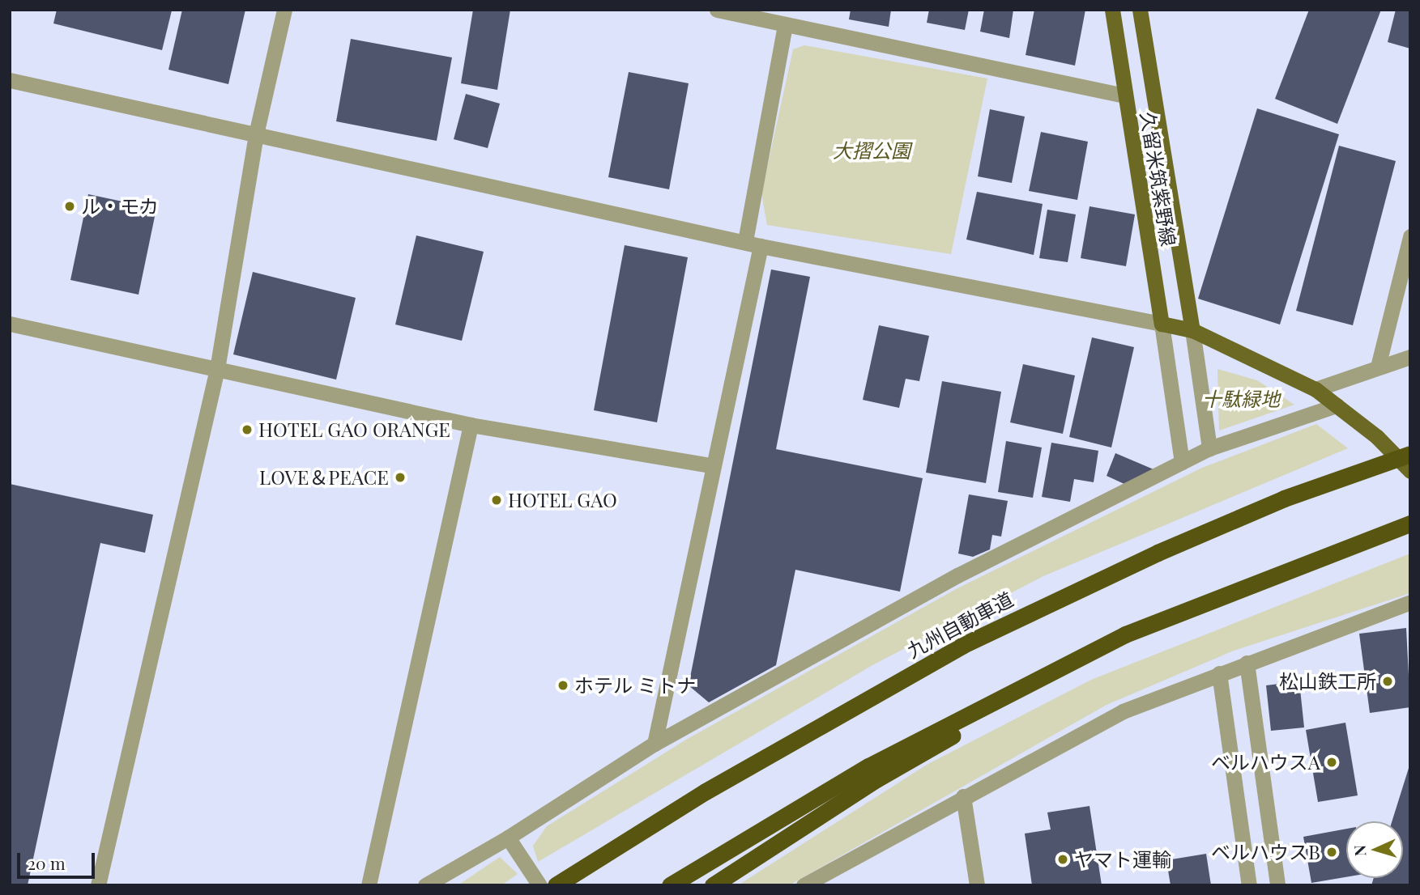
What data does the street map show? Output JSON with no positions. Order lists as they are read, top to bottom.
{
  "streets": {
    "highway": ["九州自動車道"],
    "main road": ["久留米筑紫野線"]
  },
  "parks": ["大摺公園", "十駄緑地"],
  "places": [
    "ル・モカ",
    "HOTEL GAO ORANGE",
    "LOVE＆PEACE",
    "HOTEL GAO",
    "松山鉄工所",
    "ホテル ミトナ",
    "ベルハウスA",
    "ベルハウスB",
    "ヤマト運輸"
  ],
  "scale_bar": "20 m",
  "north": "left"
}
